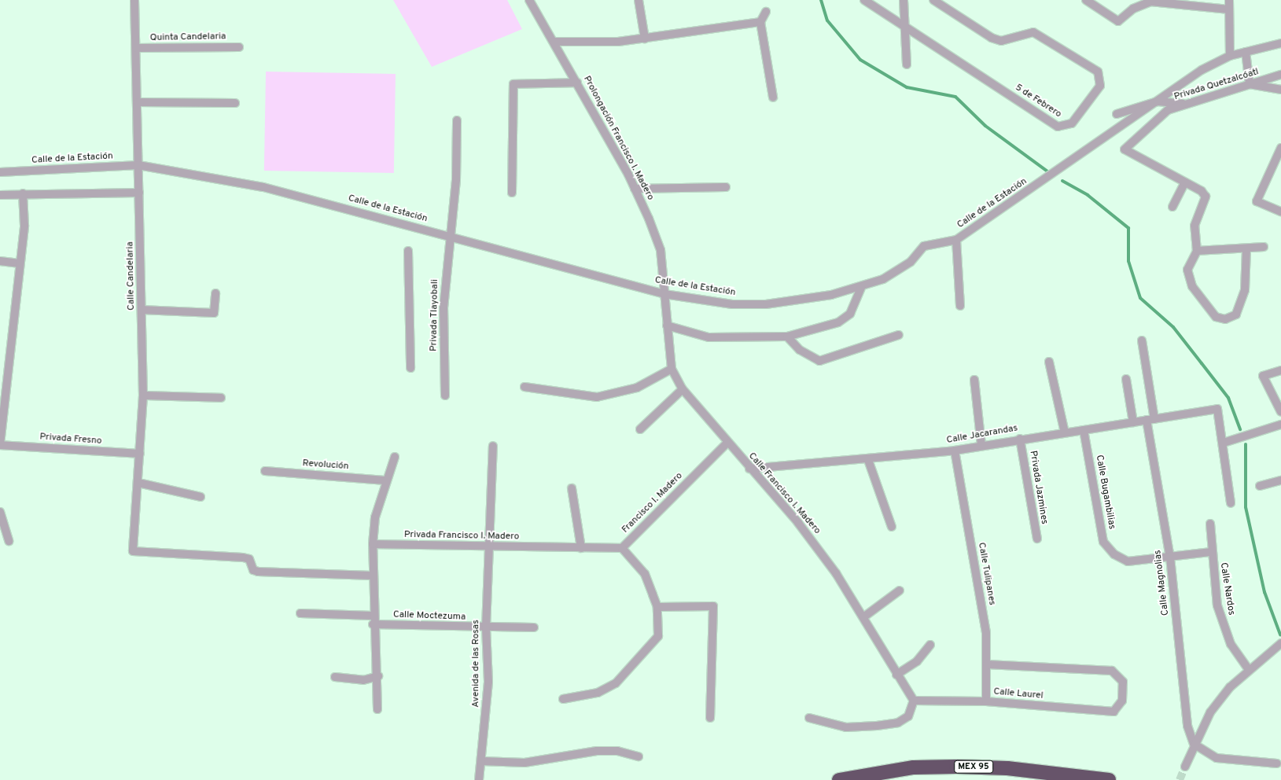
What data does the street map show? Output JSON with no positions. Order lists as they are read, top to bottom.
{
  "streets": {
    "highway": ["MEX 95"],
    "street": [
      "Quinta Candelaria",
      "Privada Quetzalcóatl",
      "5 de Febrero",
      "Prolongación Francisco I. Madero",
      "Calle de la Estación",
      "Calle Candelaria",
      "Privada Tlayobali",
      "Calle Jacarandas",
      "Privada Fresno",
      "Revolución",
      "Privada Jazmines",
      "Calle Bugambilias",
      "Calle Francisco I. Madero",
      "Francisco I. Madero",
      "Privada Francisco I. Madero",
      "Calle Tulipanes",
      "Calle Magnolias",
      "Calle Nardos",
      "Calle Moctezuma",
      "Avenida de las Rosas",
      "Calle Laurel"
    ]
  },
  "crossings": [
    ["Quinta Candelaria", "Calle Candelaria"],
    ["Prolongación Francisco I. Madero", "Calle de la Estación"],
    ["Prolongación Francisco I. Madero", "Calle Francisco I. Madero"],
    ["Calle de la Estación", "Calle Candelaria"],
    ["Calle de la Estación", "Privada Tlayobali"],
    ["Calle de la Estación", "Calle Francisco I. Madero"],
    ["Calle Candelaria", "Privada Fresno"],
    ["Calle Jacarandas", "Privada Jazmines"],
    ["Calle Jacarandas", "Calle Bugambilias"],
    ["Calle Jacarandas", "Calle Francisco I. Madero"],
    ["Calle Jacarandas", "Calle Tulipanes"],
    ["Calle Jacarandas", "Calle Magnolias"],
    ["Calle Bugambilias", "Calle Magnolias"],
    ["Calle Francisco I. Madero", "Francisco I. Madero"],
    ["Calle Francisco I. Madero", "Calle Laurel"],
    ["Francisco I. Madero", "Privada Francisco I. Madero"],
    ["Privada Francisco I. Madero", "Avenida de las Rosas"],
    ["Calle Tulipanes", "Calle Laurel"],
    ["Calle Moctezuma", "Avenida de las Rosas"]
  ]
}
